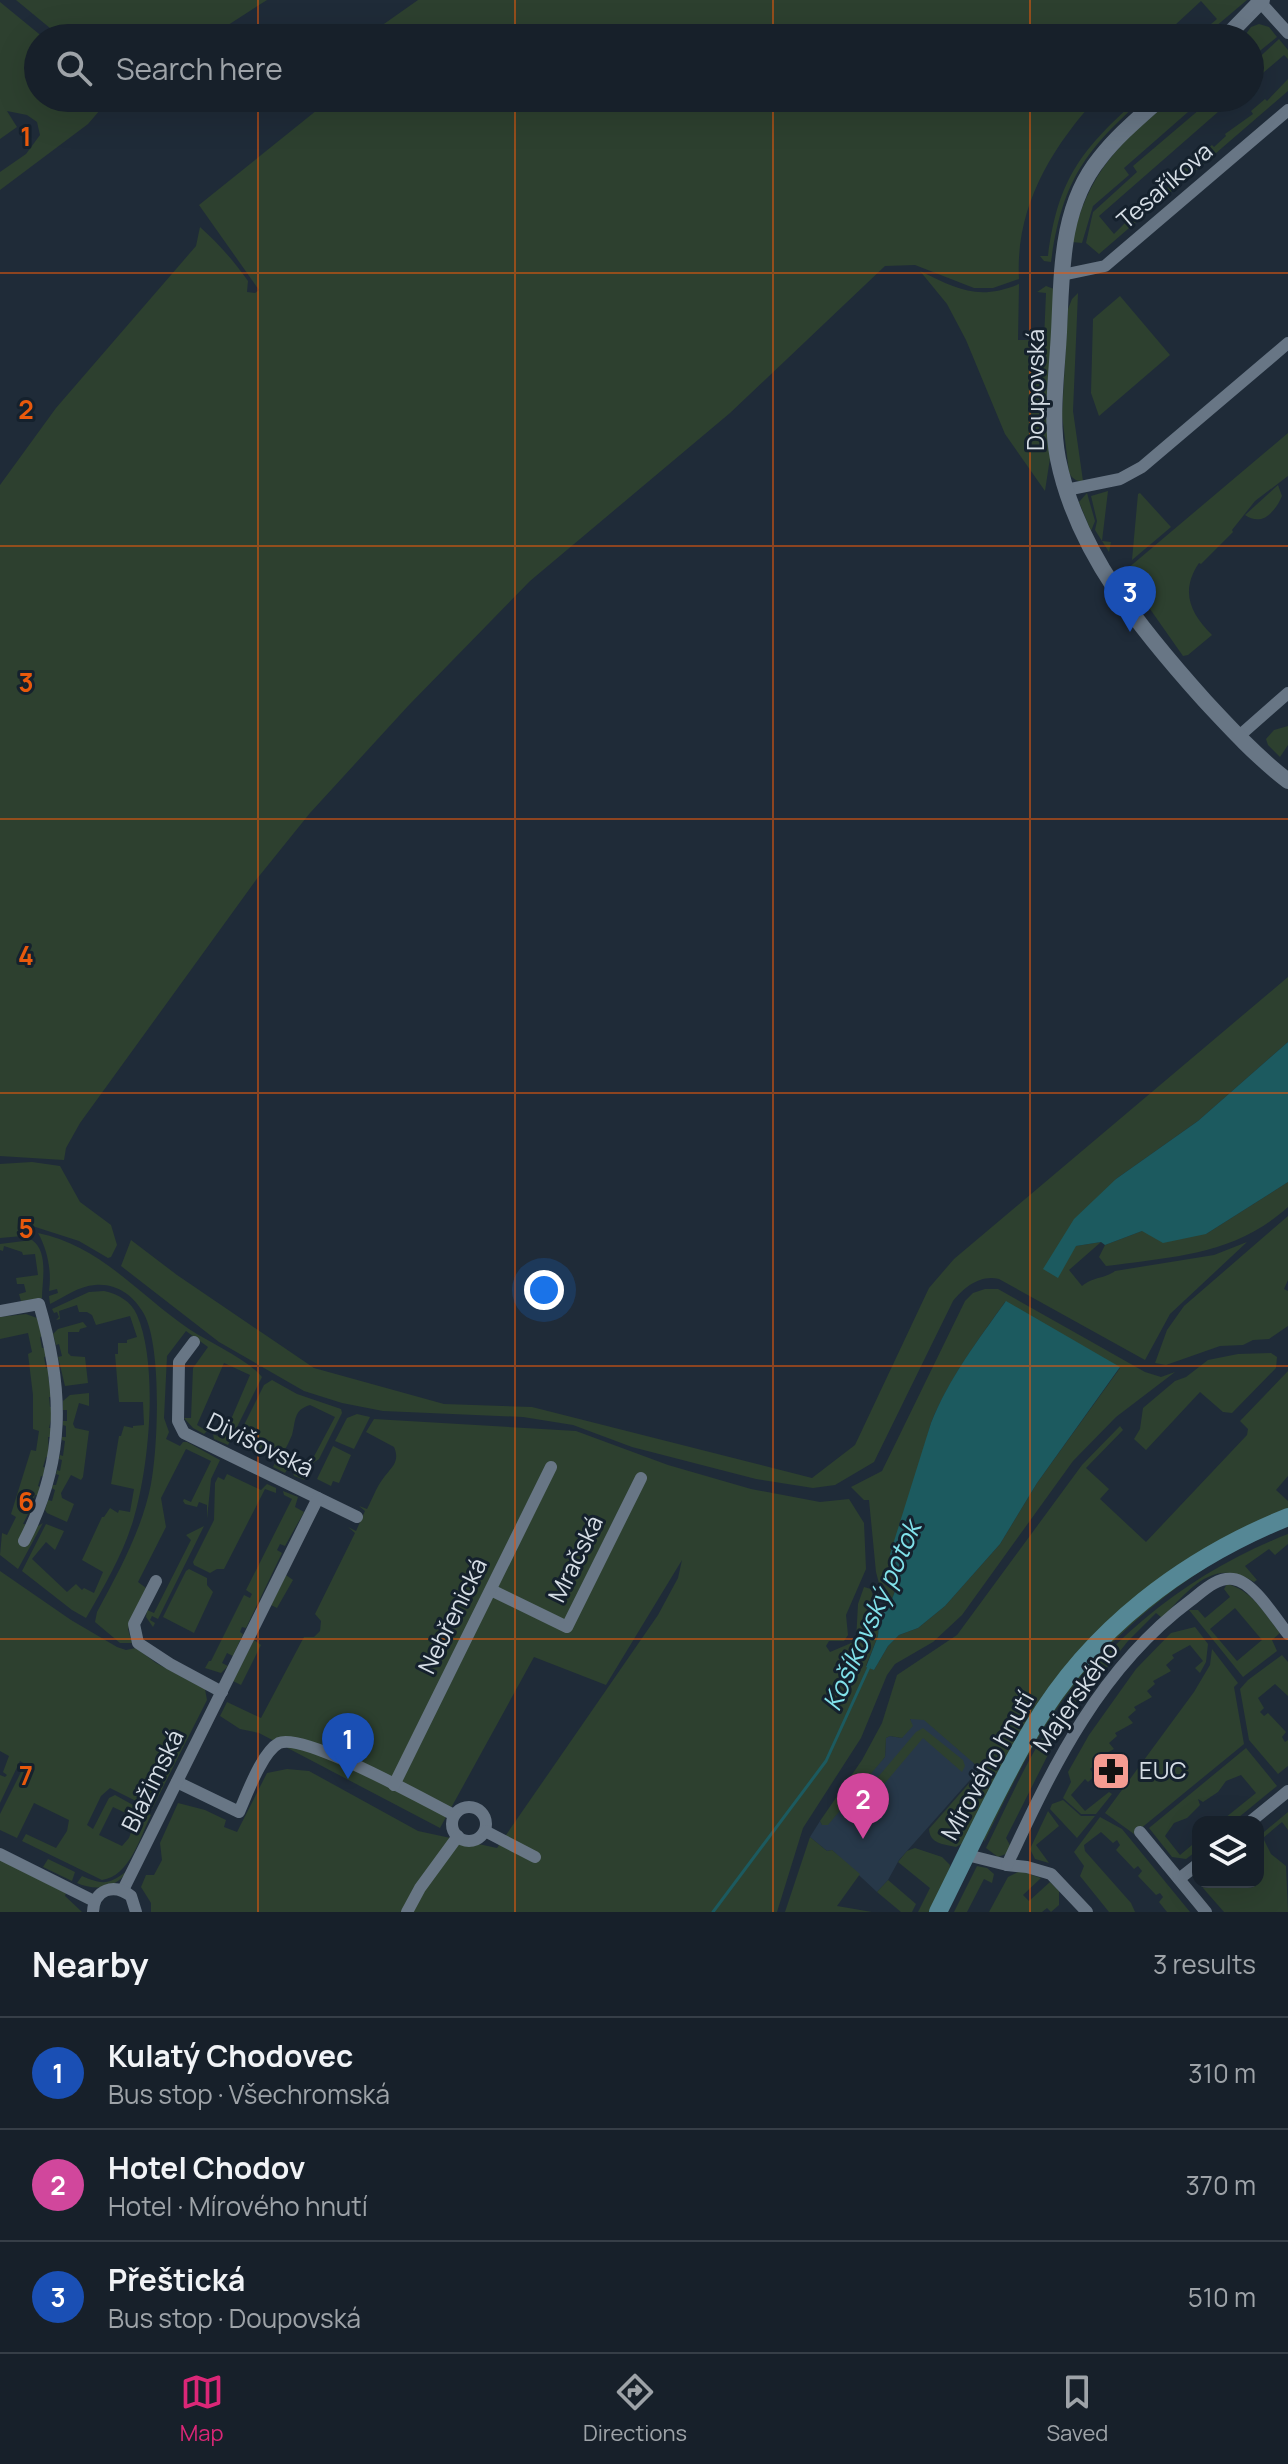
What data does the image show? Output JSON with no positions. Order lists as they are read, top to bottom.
{
  "streets": {
    "main road": ["Mírového hnutí"],
    "street": [
      "Tesaříkova",
      "Doupovská",
      "Divišovská",
      "Mračská",
      "Nebřenická",
      "Majerského",
      "Blažimská"
    ]
  },
  "crossings": [
    ["Tesaříkova", "Doupovská"],
    ["Divišovská", "Blažimská"],
    ["Mračská", "Nebřenická"]
  ],
  "water": ["Košíkovský potok"],
  "places": {
    "pharmacy": ["EUC"]
  },
  "page": {
    "search": "Search here",
    "pins": ["3", "1", "2"],
    "heading": ["Nearby", "3 results"],
    "list": [
      {
        "mark": "1",
        "name": "Kulatý Chodovec",
        "note": "Bus stop · Všechromská",
        "value": "310 m"
      },
      {
        "mark": "2",
        "name": "Hotel Chodov",
        "note": "Hotel · Mírového hnutí",
        "value": "370 m"
      },
      {
        "mark": "3",
        "name": "Přeštická",
        "note": "Bus stop · Doupovská",
        "value": "510 m"
      }
    ],
    "nav": ["Map", "Directions", "Saved"]
  },
  "grid": {
    "rows": [
      "1",
      "2",
      "3",
      "4",
      "5",
      "6",
      "7"
    ]
  }
}
